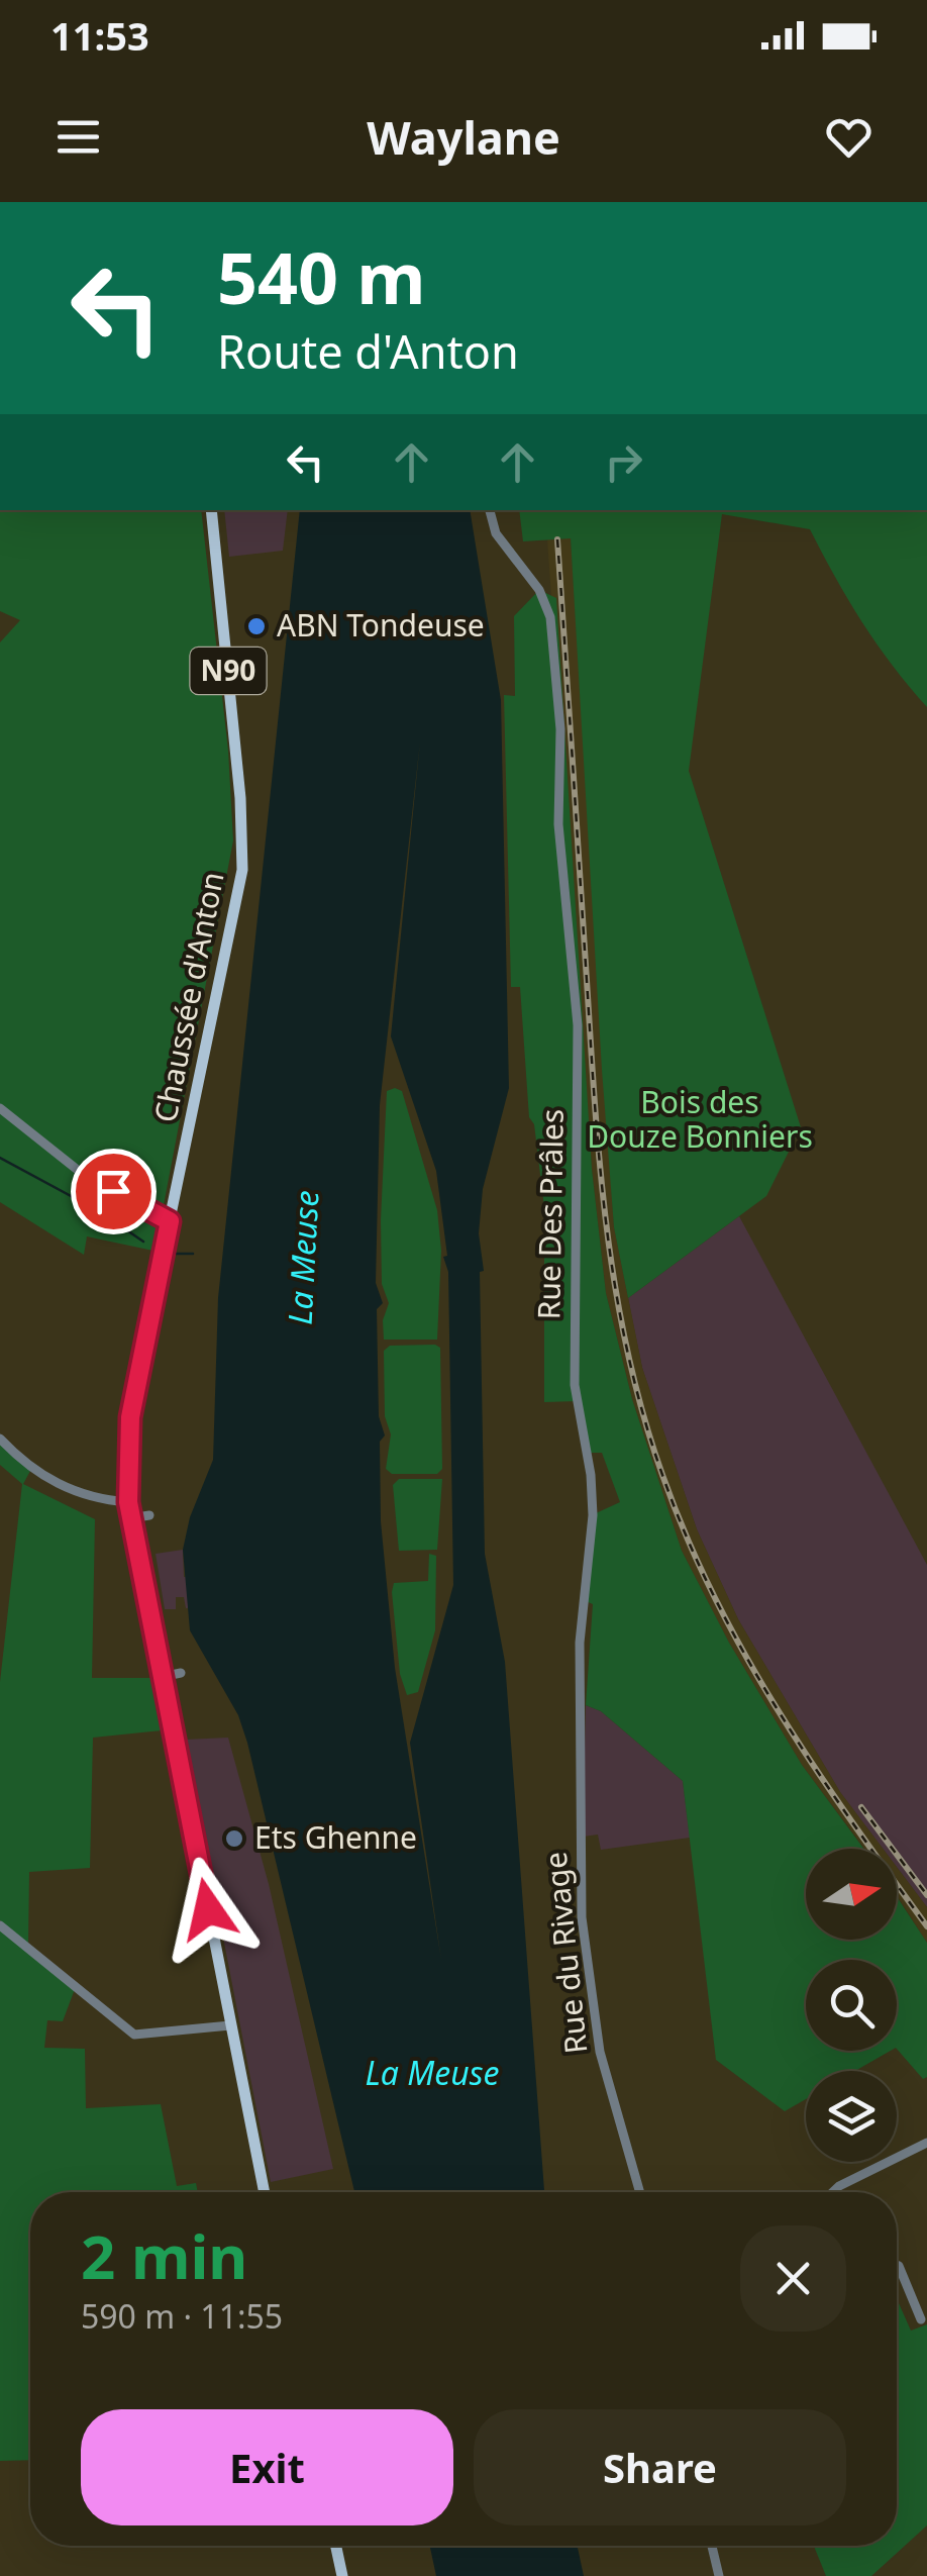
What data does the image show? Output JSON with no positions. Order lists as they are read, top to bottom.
{
  "streets": {
    "main road": ["N90", "Chaussée d'Anton"],
    "street": ["Rue Des Prâles", "Rue du Rivage"]
  },
  "crossings": [
    ["Rue Des Prâles", "Rue du Rivage"]
  ],
  "water": ["La Meuse"],
  "parks": ["Bois des Douze Bonniers"],
  "places": ["ABN Tondeuse", "Ets Ghenne"],
  "north": "right",
  "page": {
    "status": "11:53",
    "header": "Waylane",
    "turn": ["540 m", "Route d'Anton"],
    "heading": ["2 min", "590 m · 11:55"],
    "buttons": ["Exit", "Share"]
  }
}
